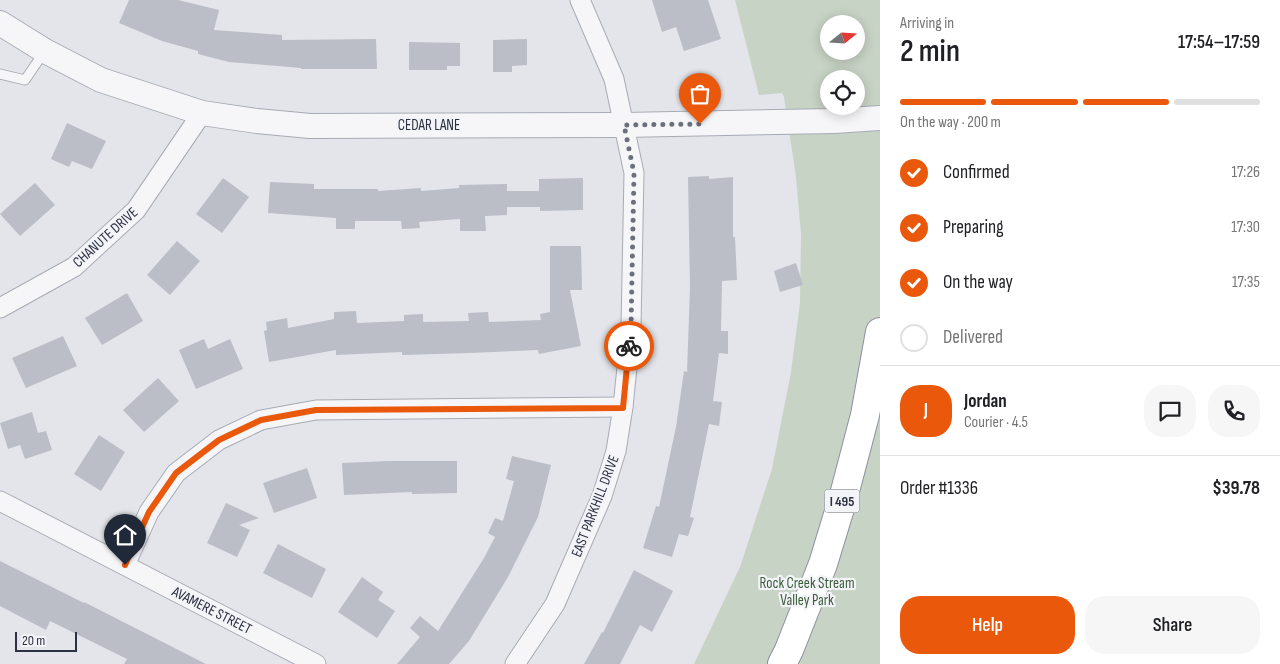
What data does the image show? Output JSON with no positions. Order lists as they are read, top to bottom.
{
  "streets": {
    "highway": ["I 495"],
    "street": [
      "CEDAR LANE",
      "CHANUTE DRIVE",
      "EAST PARKHILL DRIVE",
      "AVAMERE STREET"
    ]
  },
  "crossings": [
    ["CEDAR LANE", "CHANUTE DRIVE"],
    ["CEDAR LANE", "EAST PARKHILL DRIVE"]
  ],
  "parks": ["Rock Creek Stream Valley Park"],
  "scale_bar": "20 m",
  "north": "right",
  "page": {
    "heading": ["2 min", "Arriving in", "17:54–17:59"],
    "panel": [
      "Jordan",
      "Courier · 4.5",
      "Order #1336",
      "$39.78"
    ],
    "bar": "On the way · 200 m",
    "list": [
      ["Confirmed", "17:26"],
      ["Preparing", "17:30"],
      ["On the way", "17:35"],
      "Delivered"
    ],
    "round": "J",
    "buttons": ["Help", "Share"],
    "scale": "20 m"
  }
}
